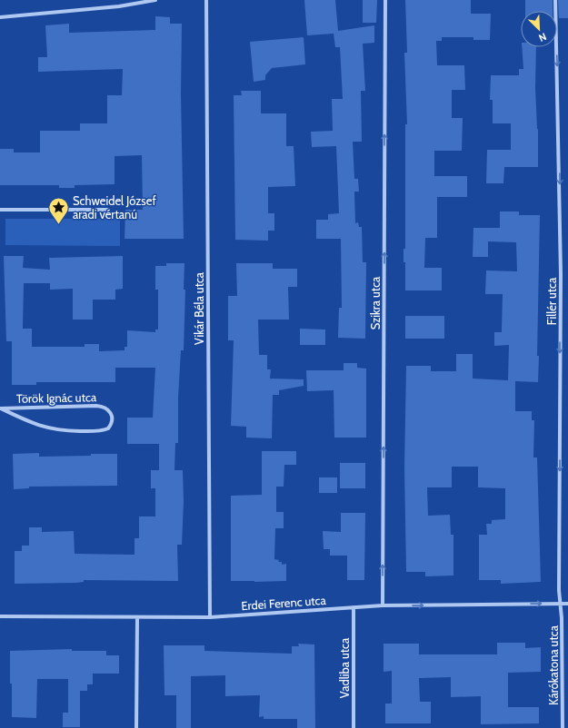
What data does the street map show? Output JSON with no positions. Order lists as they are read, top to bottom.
{
  "streets": {
    "street": [
      "Fillér utca",
      "Szikra utca",
      "Vikár Béla utca",
      "Török Ignác utca",
      "Erdei Ferenc utca",
      "Kárókatona utca",
      "Vadliba utca"
    ]
  },
  "crossings": [
    ["Fillér utca", "Erdei Ferenc utca"],
    ["Fillér utca", "Kárókatona utca"],
    ["Szikra utca", "Erdei Ferenc utca"],
    ["Vikár Béla utca", "Erdei Ferenc utca"],
    ["Erdei Ferenc utca", "Kárókatona utca"],
    ["Erdei Ferenc utca", "Vadliba utca"]
  ],
  "one_way": ["Fillér utca", "Szikra utca"],
  "places": {
    "place": ["Schweidel József aradi vértanú"]
  },
  "north": "bottom right"
}
